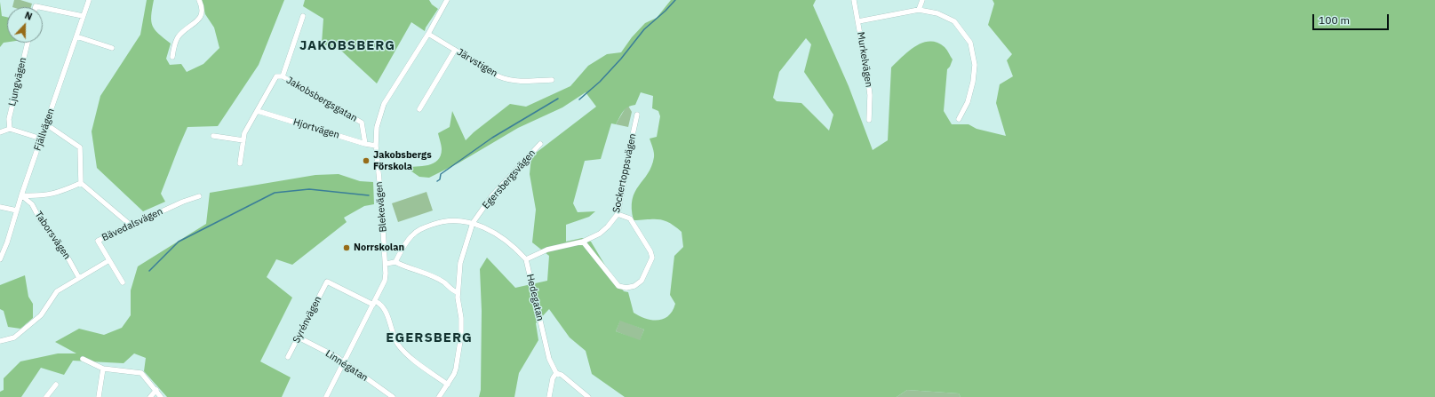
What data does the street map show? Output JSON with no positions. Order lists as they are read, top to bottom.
{
  "streets": {
    "street": [
      "Murkelvägen",
      "Järvstigen",
      "Ljungvägen",
      "Jakobsbergsgatan",
      "Hjortvägen",
      "Fjällvägen",
      "Sockertoppsvägen",
      "Egersbergsvägen",
      "Blekevägen",
      "Bävedalsvägen",
      "Taborsvägen",
      "Hedegatan",
      "Syrénvägen",
      "Linnégatan"
    ]
  },
  "crossings": [
    ["Järvstigen", "Blekevägen"],
    ["Jakobsbergsgatan", "Hjortvägen"],
    ["Hjortvägen", "Blekevägen"],
    ["Fjällvägen", "Taborsvägen"],
    ["Sockertoppsvägen", "Hedegatan"],
    ["Blekevägen", "Syrénvägen"],
    ["Blekevägen", "Linnégatan"],
    ["Syrénvägen", "Linnégatan"]
  ],
  "districts": ["JAKOBSBERG", "EGERSBERG"],
  "places": ["Jakobsbergs Förskola", "Norrskolan"],
  "scale_bar": "100 m",
  "north": "top"
}
